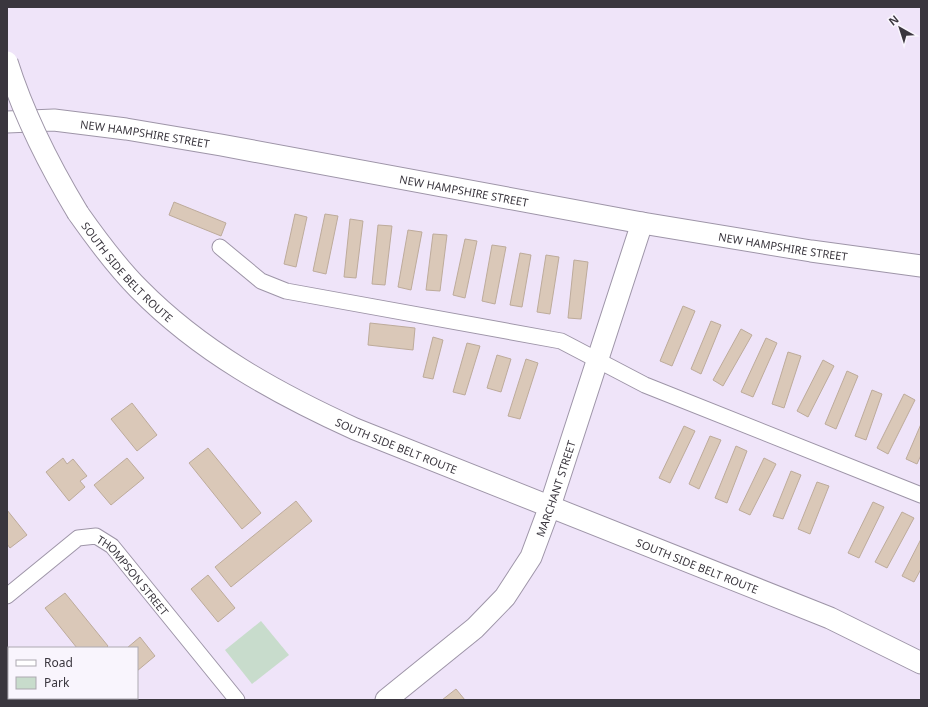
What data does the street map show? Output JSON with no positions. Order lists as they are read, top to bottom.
{
  "streets": {
    "main road": ["NEW HAMPSHIRE STREET", "SOUTH SIDE BELT ROUTE", "MARCHANT STREET"],
    "street": ["THOMPSON STREET"]
  },
  "crossings": [
    ["NEW HAMPSHIRE STREET", "MARCHANT STREET"],
    ["SOUTH SIDE BELT ROUTE", "MARCHANT STREET"]
  ],
  "legend": ["Road", "Park"],
  "north": "top left"
}
